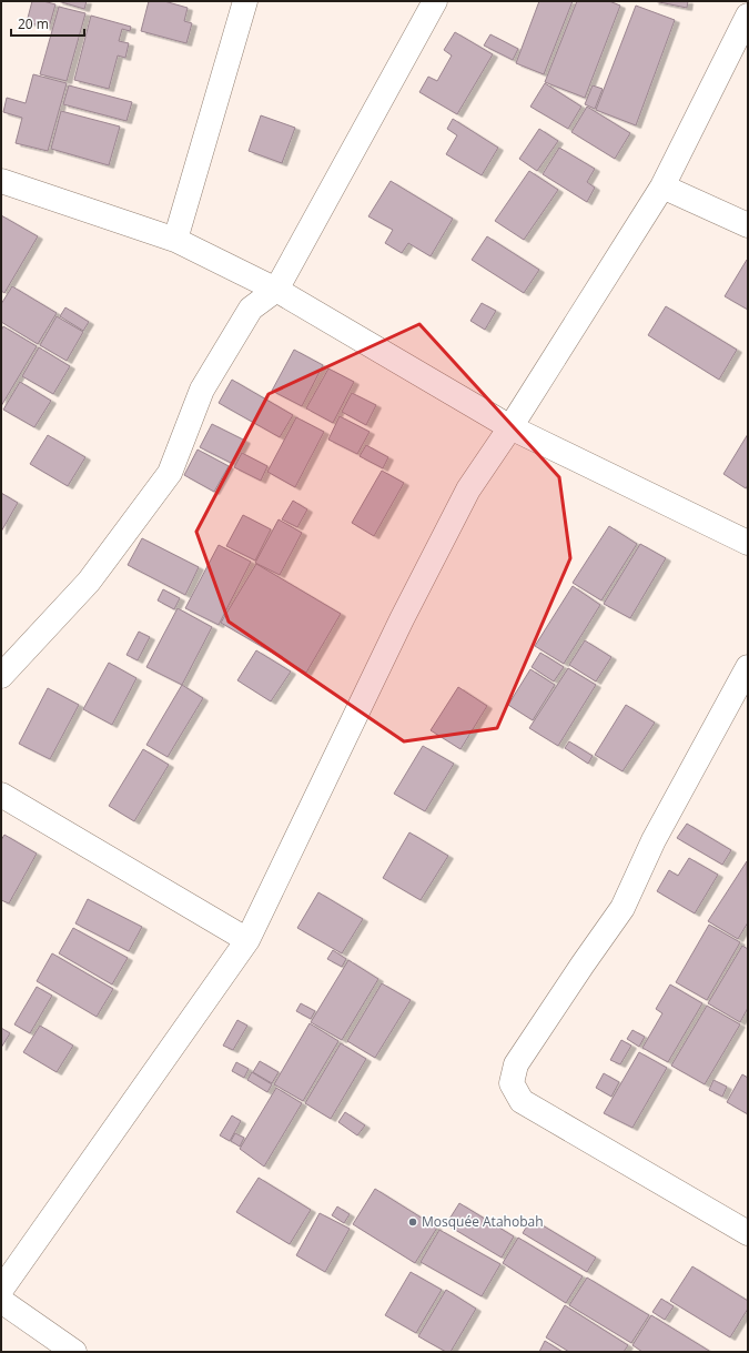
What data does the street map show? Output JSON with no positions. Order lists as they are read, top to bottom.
{
  "places": ["Mosquée Atahobah"],
  "scale_bar": "20 m"
}
